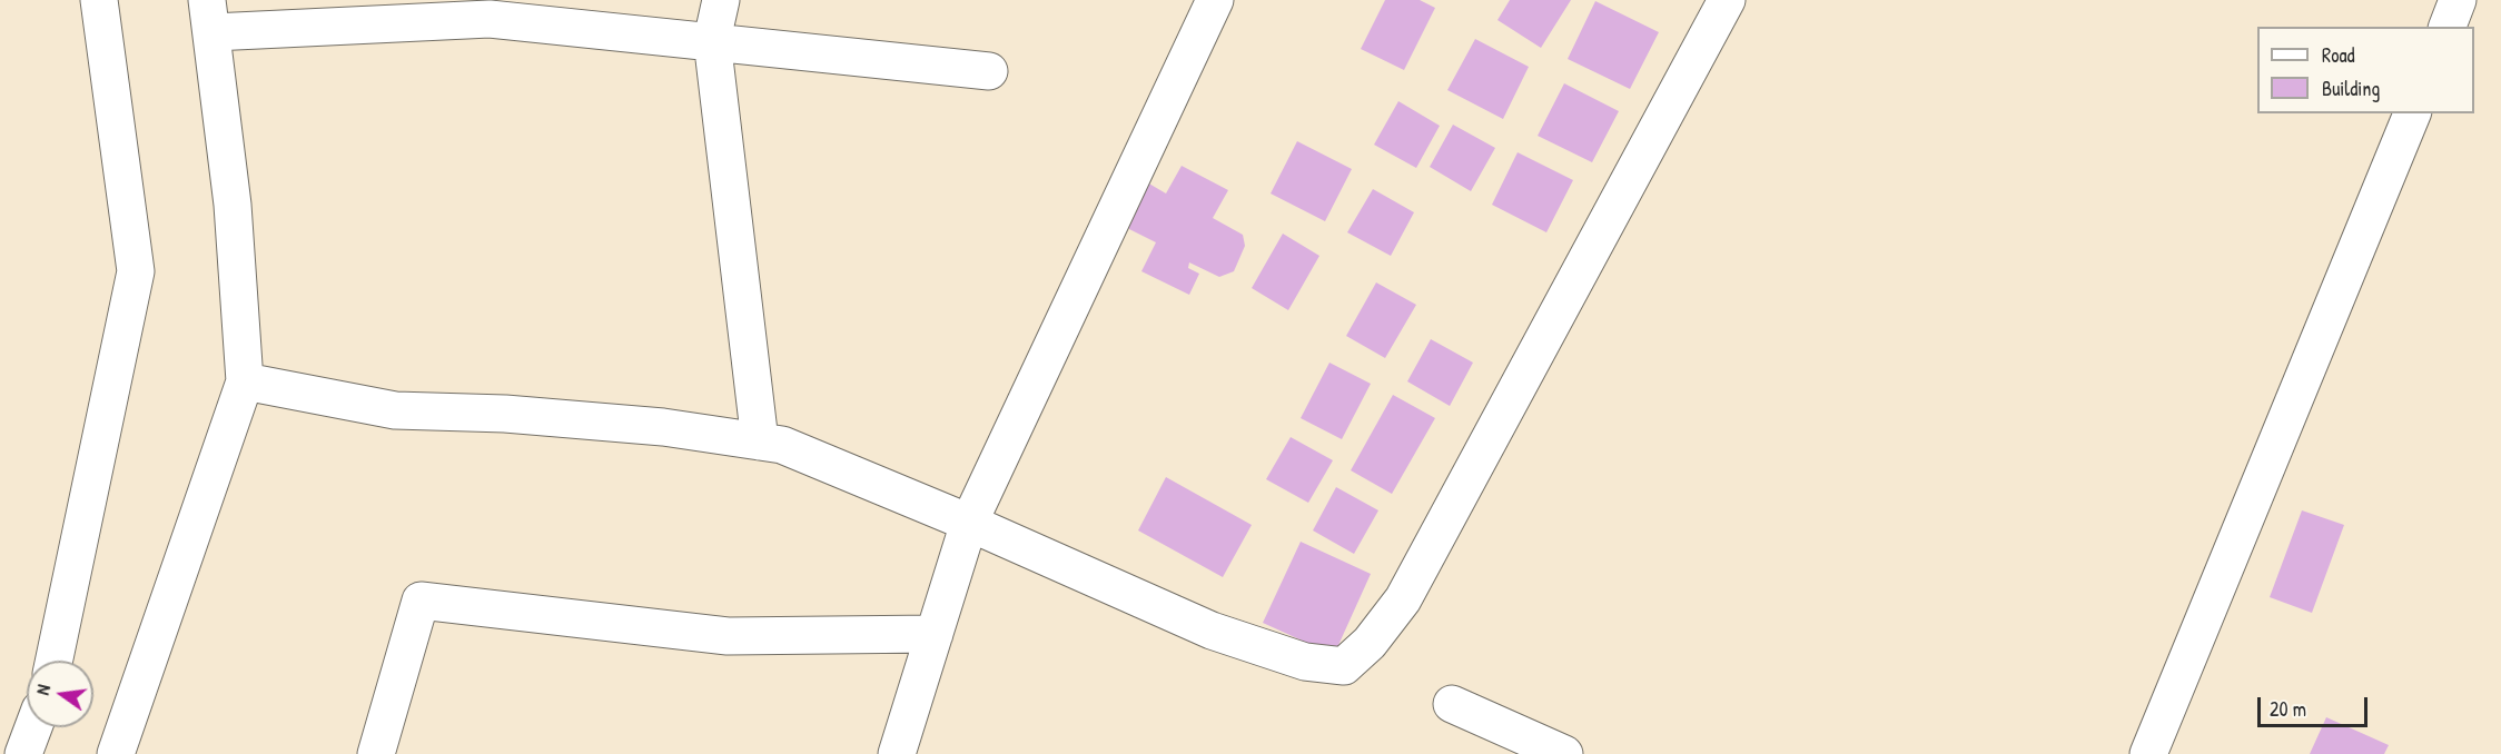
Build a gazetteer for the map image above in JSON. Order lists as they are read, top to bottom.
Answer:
{
  "legend": ["Road", "Building"],
  "scale_bar": "20 m",
  "north": "left"
}
